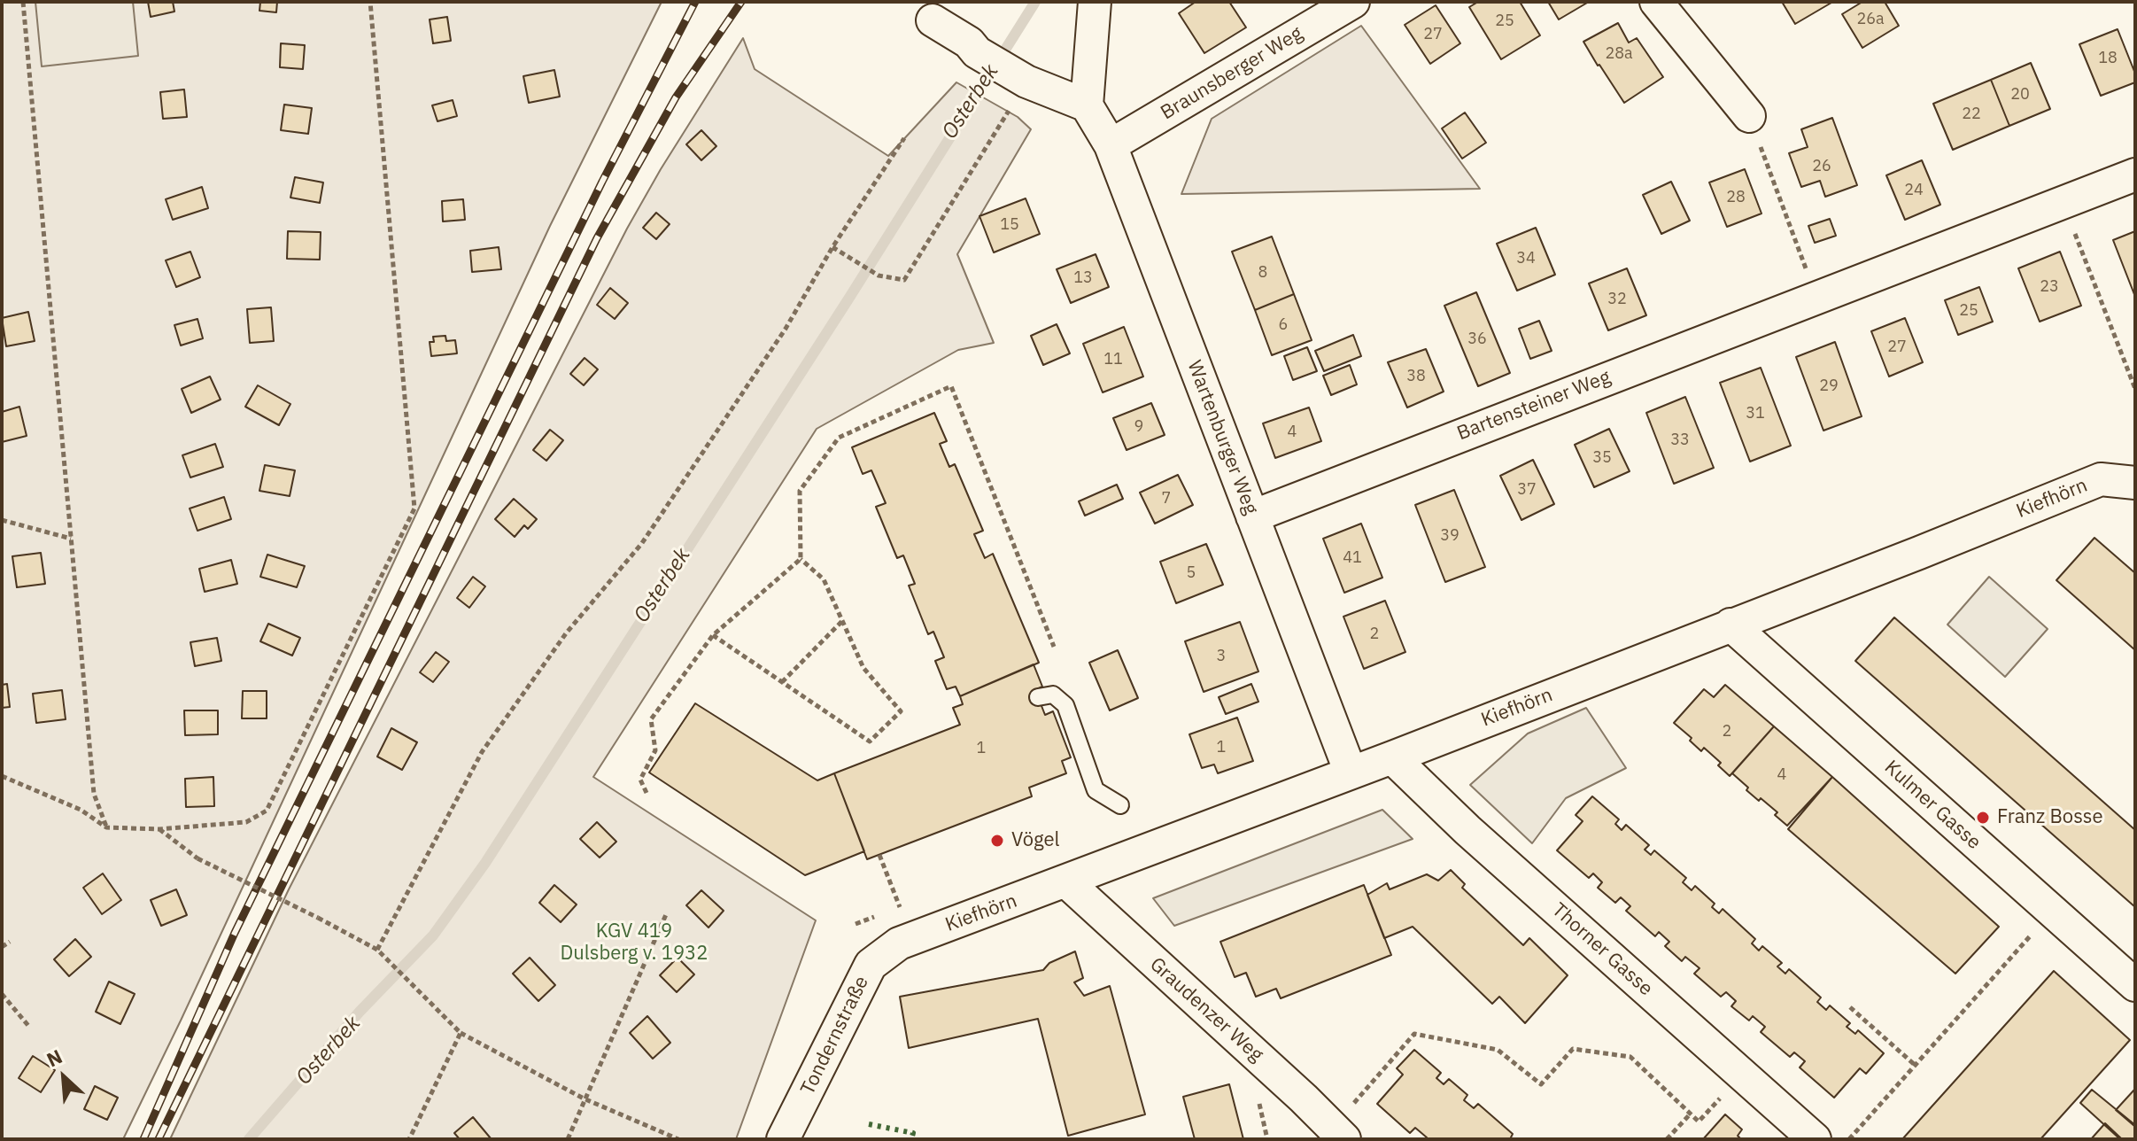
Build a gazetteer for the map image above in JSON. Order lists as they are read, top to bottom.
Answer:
{
  "streets": {
    "street": [
      "Braunsberger Weg",
      "Bartensteiner Weg",
      "Wartenburger Weg",
      "Kiefhörn",
      "Kulmer Gasse",
      "Thorner Gasse",
      "Graudenzer Weg",
      "Tondernstraße"
    ]
  },
  "crossings": [
    ["Braunsberger Weg", "Wartenburger Weg"],
    ["Bartensteiner Weg", "Wartenburger Weg"],
    ["Wartenburger Weg", "Kiefhörn"],
    ["Kiefhörn", "Kulmer Gasse"],
    ["Kiefhörn", "Thorner Gasse"],
    ["Kiefhörn", "Graudenzer Weg"],
    ["Kiefhörn", "Tondernstraße"]
  ],
  "water": ["Osterbek"],
  "parks": ["KGV 419 Dulsberg v. 1932"],
  "places": ["Franz Bosse", "Vögel"],
  "house_numbers": [
    "26a",
    "25",
    "27",
    "28a",
    "18",
    "20",
    "22",
    "26",
    "24",
    "28",
    "15",
    "34",
    "8",
    "13",
    "23",
    "32",
    "25",
    "6",
    "36",
    "27",
    "11",
    "38",
    "29",
    "31",
    "9",
    "4",
    "33",
    "35",
    "37",
    "7",
    "39",
    "41",
    "5",
    "2",
    "3",
    "2",
    "1",
    "1",
    "4"
  ],
  "north": "top left"
}
